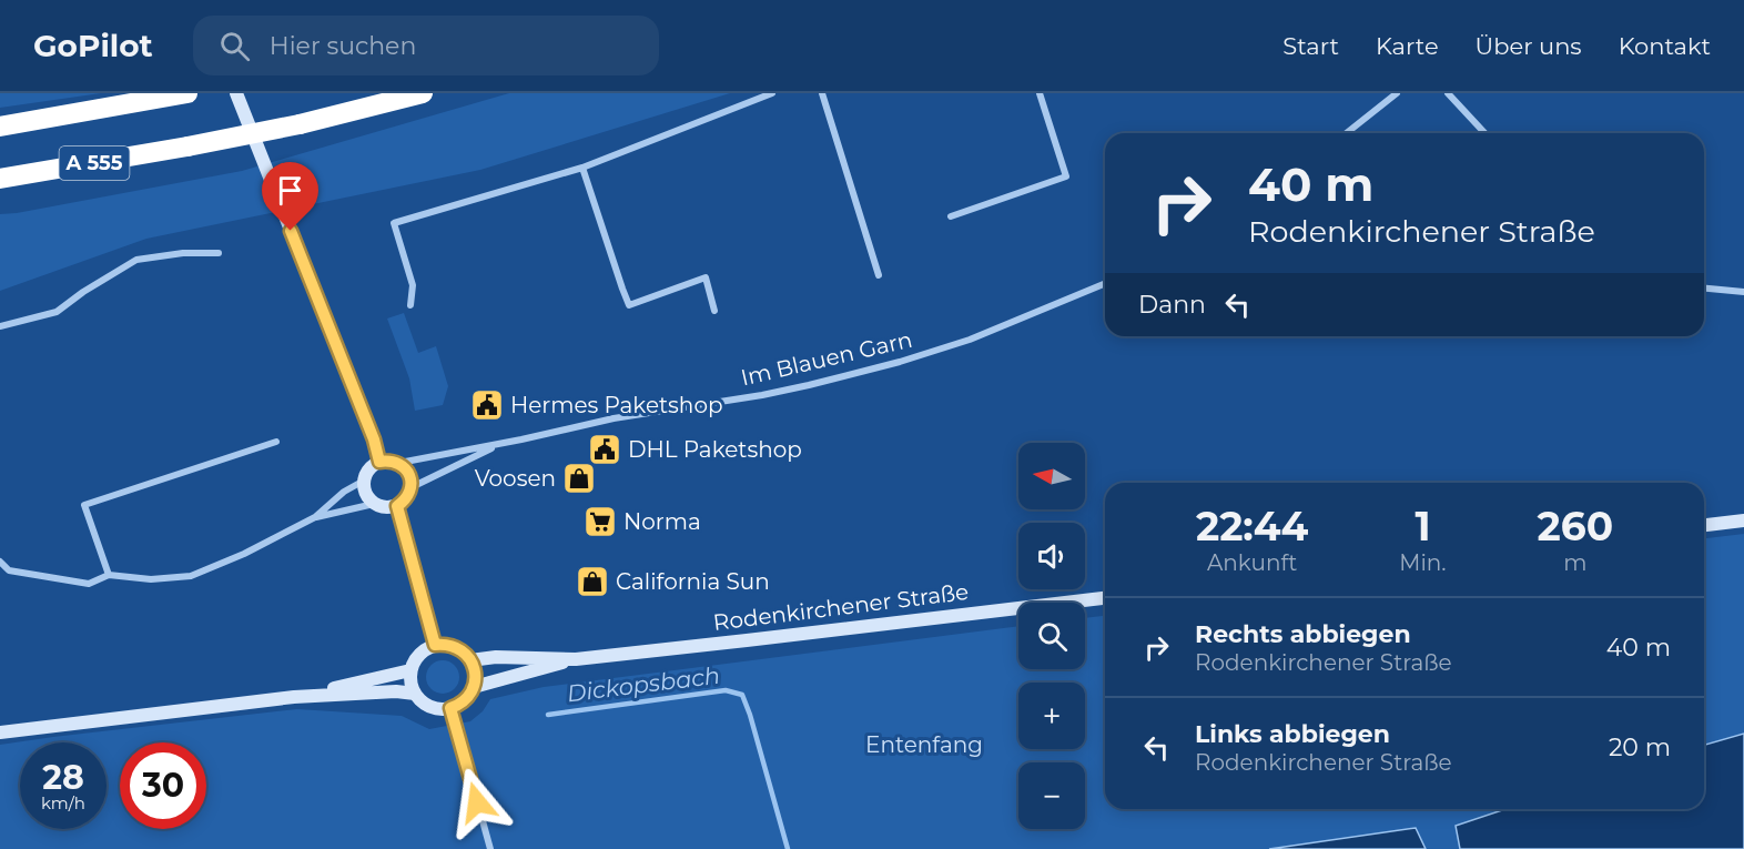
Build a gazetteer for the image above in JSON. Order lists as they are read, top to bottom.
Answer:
{
  "streets": {
    "highway": ["A 555"],
    "main road": ["Rodenkirchener Straße"],
    "street": ["Im Blauen Garn"]
  },
  "water": ["Dickopsbach"],
  "parks": ["Entenfang"],
  "places": {
    "public building": ["Hermes Paketshop", "DHL Paketshop"],
    "shop": ["Voosen", "California Sun"],
    "supermarket": ["Norma"]
  },
  "north": "left",
  "page": {
    "header": "GoPilot",
    "search": "Hier suchen",
    "nav": [
      "Start",
      "Karte",
      "Über uns",
      "Kontakt"
    ],
    "turn": ["40 m", "Rodenkirchener Straße"],
    "then": "Dann",
    "map_buttons": ["+", "−"],
    "eta": [
      "22:44",
      "Ankunft",
      "1",
      "Min.",
      "260",
      "m"
    ],
    "list": [
      {
        "name": "Rechts abbiegen",
        "note": "Rodenkirchener Straße",
        "value": "40 m"
      },
      {
        "name": "Links abbiegen",
        "note": "Rodenkirchener Straße",
        "value": "20 m"
      }
    ],
    "speed": "28 km/h",
    "limit": "30"
  }
}
